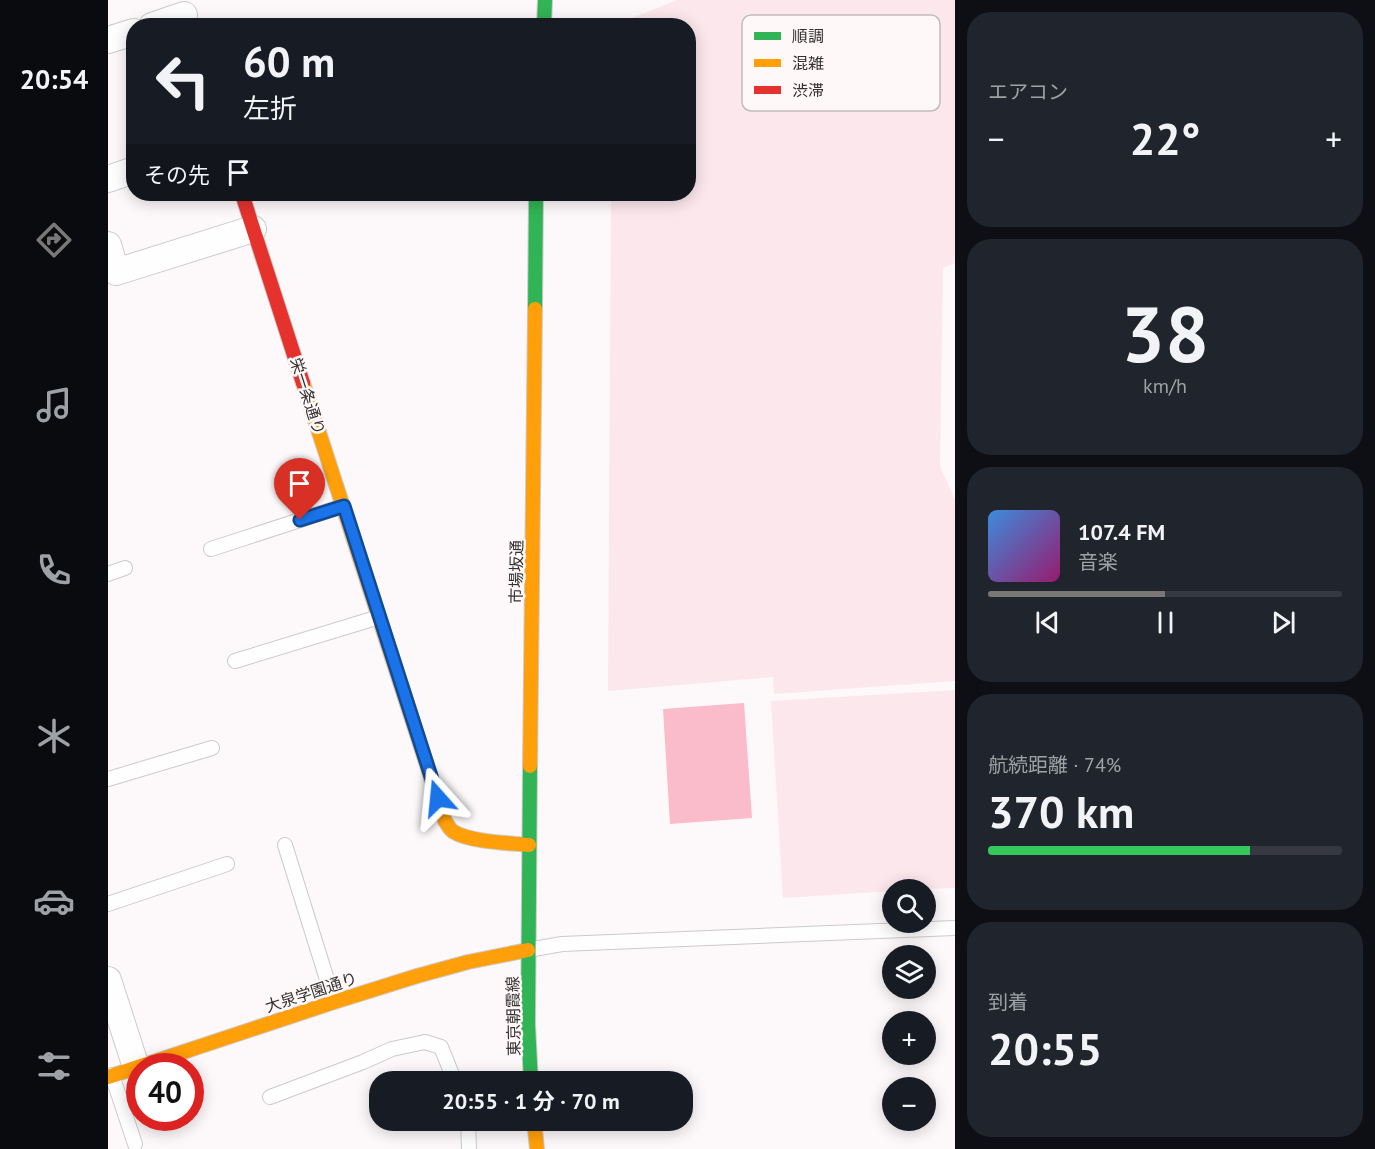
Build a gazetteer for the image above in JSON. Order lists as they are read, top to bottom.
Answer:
{
  "streets": {
    "street": [
      "栄一条通り",
      "市場坂通",
      "大泉学園通り",
      "東京朝霞線"
    ]
  },
  "crossings": [
    ["栄一条通り", "市場坂通"],
    ["市場坂通", "大泉学園通り"],
    ["市場坂通", "東京朝霞線"],
    ["大泉学園通り", "東京朝霞線"]
  ],
  "legend": ["順調", "混雑", "渋滞"],
  "page": {
    "tabs": "20:54",
    "tile": [
      "エアコン",
      ["38", "km/h"],
      ["航続距離 · 74%", "370 km"],
      ["到着", "20:55"]
    ],
    "turn": ["60 m", "左折"],
    "heat": ["−", "22°", "+"],
    "then": "その先",
    "song": ["107.4 FM", "音楽"],
    "map_buttons": ["+", "−"],
    "limit": "40",
    "trip": "20:55 · 1 分 · 70 m"
  }
}
